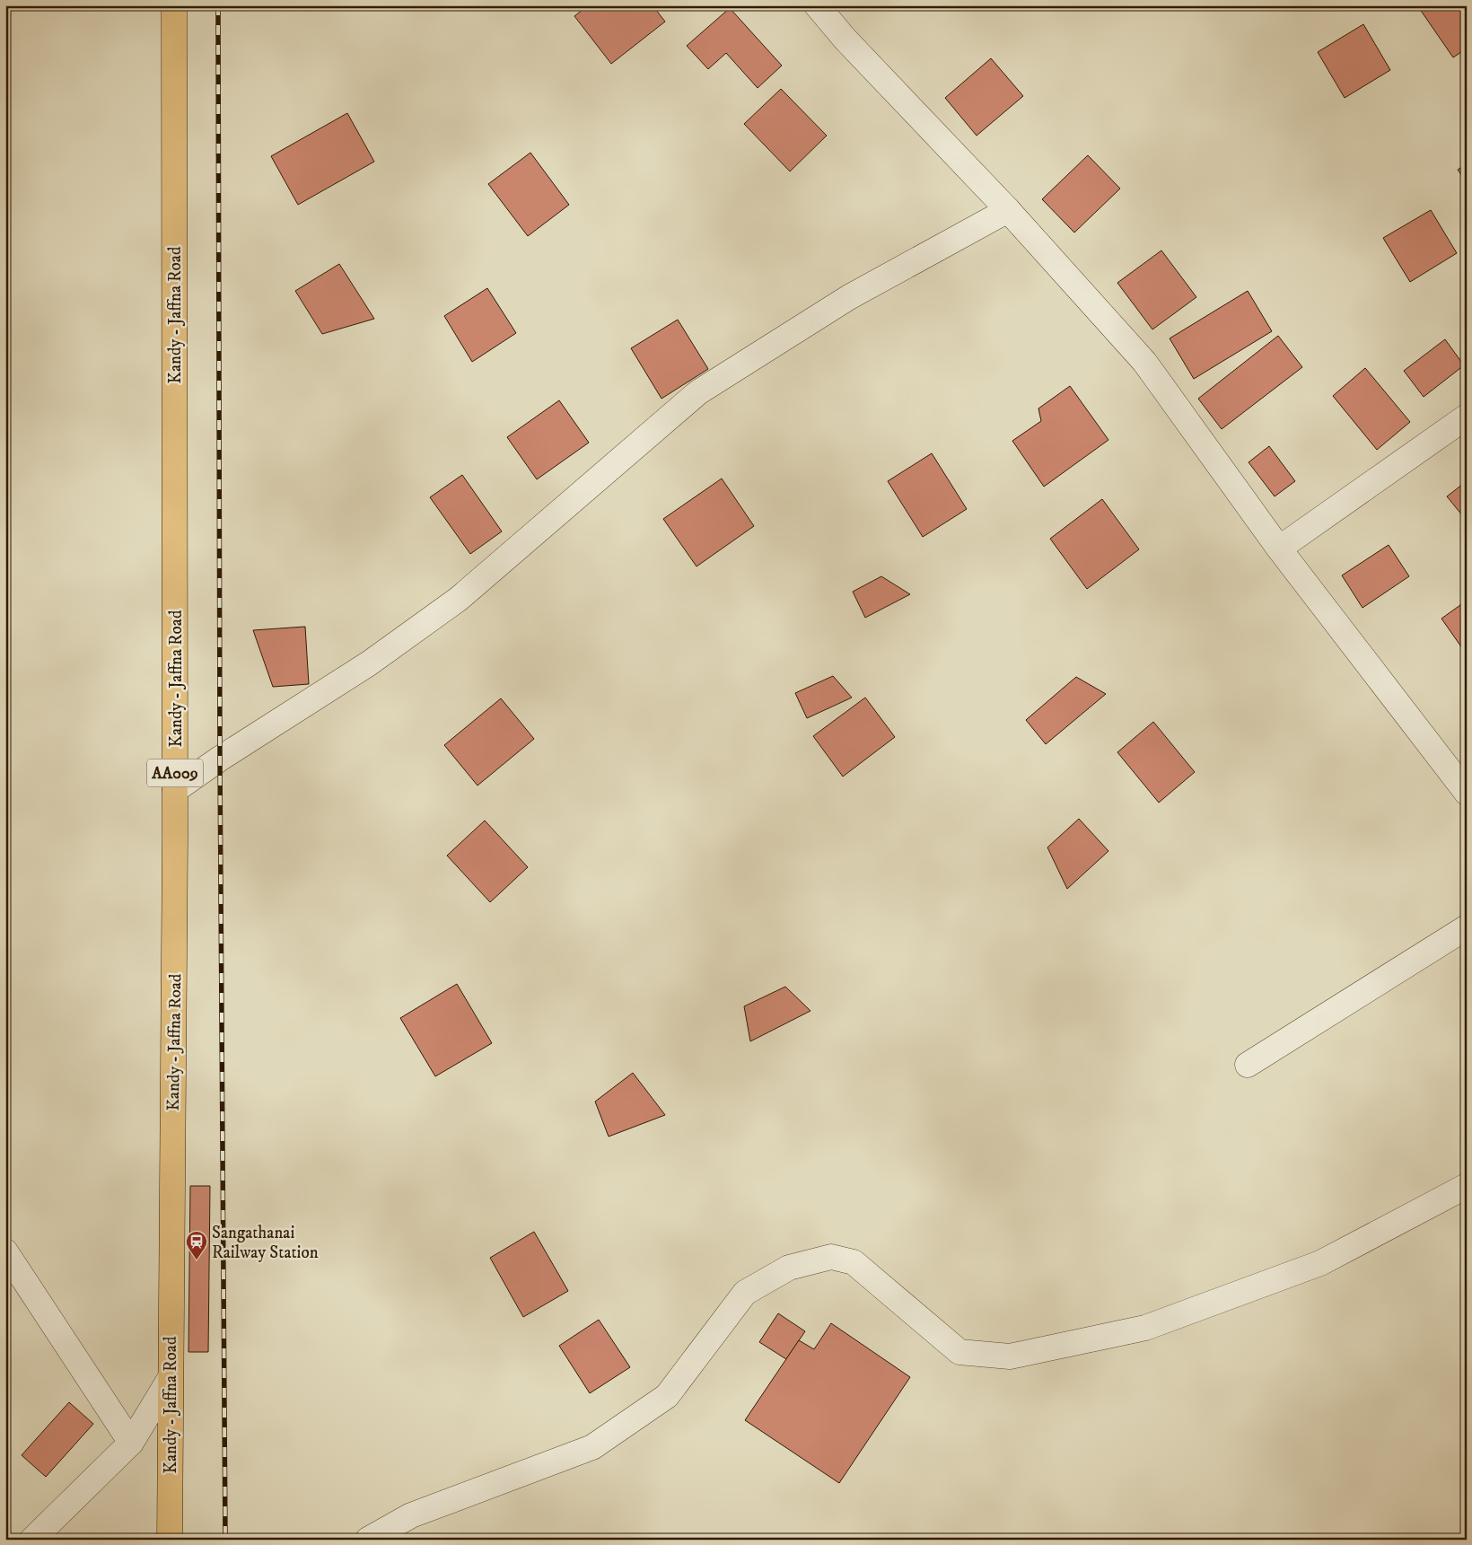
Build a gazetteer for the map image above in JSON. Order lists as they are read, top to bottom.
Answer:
{
  "streets": {
    "highway": ["Kandy - Jaffna Road", "AA009"]
  },
  "places": {
    "station": ["Sangathanai Railway Station"]
  }
}
